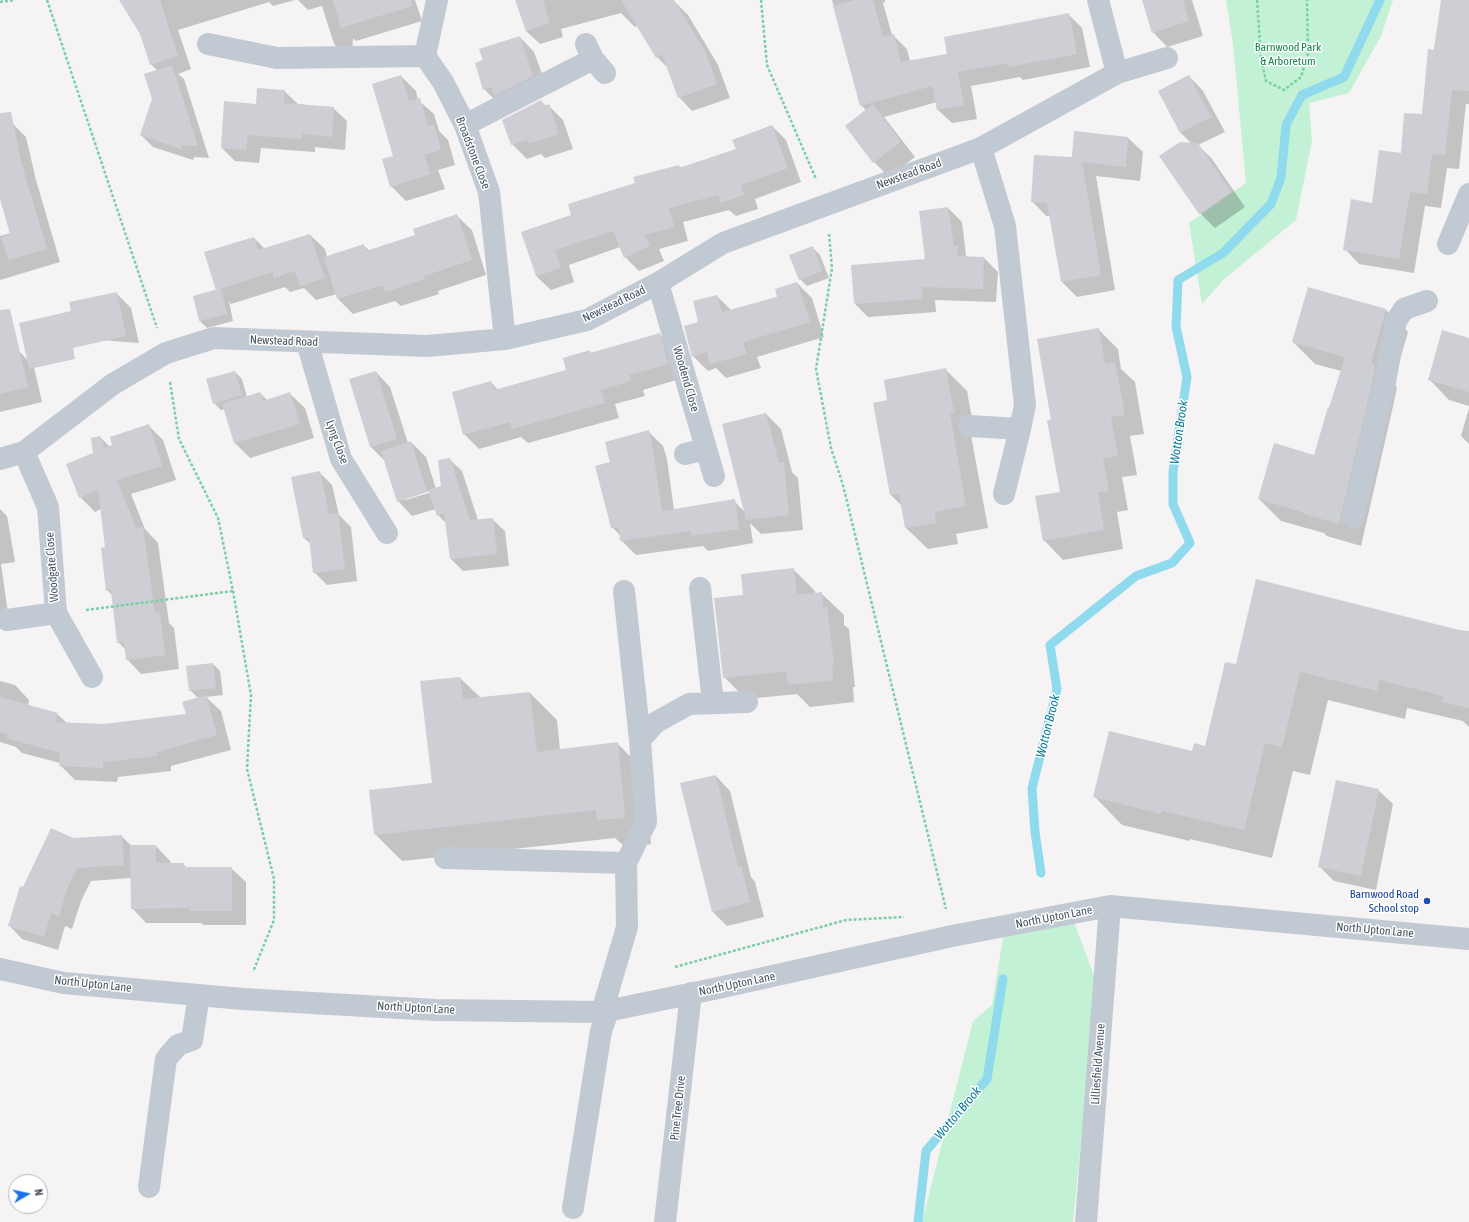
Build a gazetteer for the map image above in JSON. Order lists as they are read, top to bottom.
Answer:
{
  "streets": {
    "street": [
      "Broadstone Close",
      "Newstead Road",
      "Woodend Close",
      "Lyng Close",
      "Woodgate Close",
      "North Upton Lane",
      "Lilliesfield Avenue",
      "Pine Tree Drive"
    ]
  },
  "crossings": [
    ["Broadstone Close", "Newstead Road"],
    ["Newstead Road", "Woodend Close"],
    ["Newstead Road", "Lyng Close"],
    ["Newstead Road", "Woodgate Close"],
    ["North Upton Lane", "Lilliesfield Avenue"],
    ["North Upton Lane", "Pine Tree Drive"]
  ],
  "water": ["Wotton Brook"],
  "parks": ["Barnwood Park & Arboretum"],
  "places": ["Barnwood Road School stop"],
  "north": "right"
}
